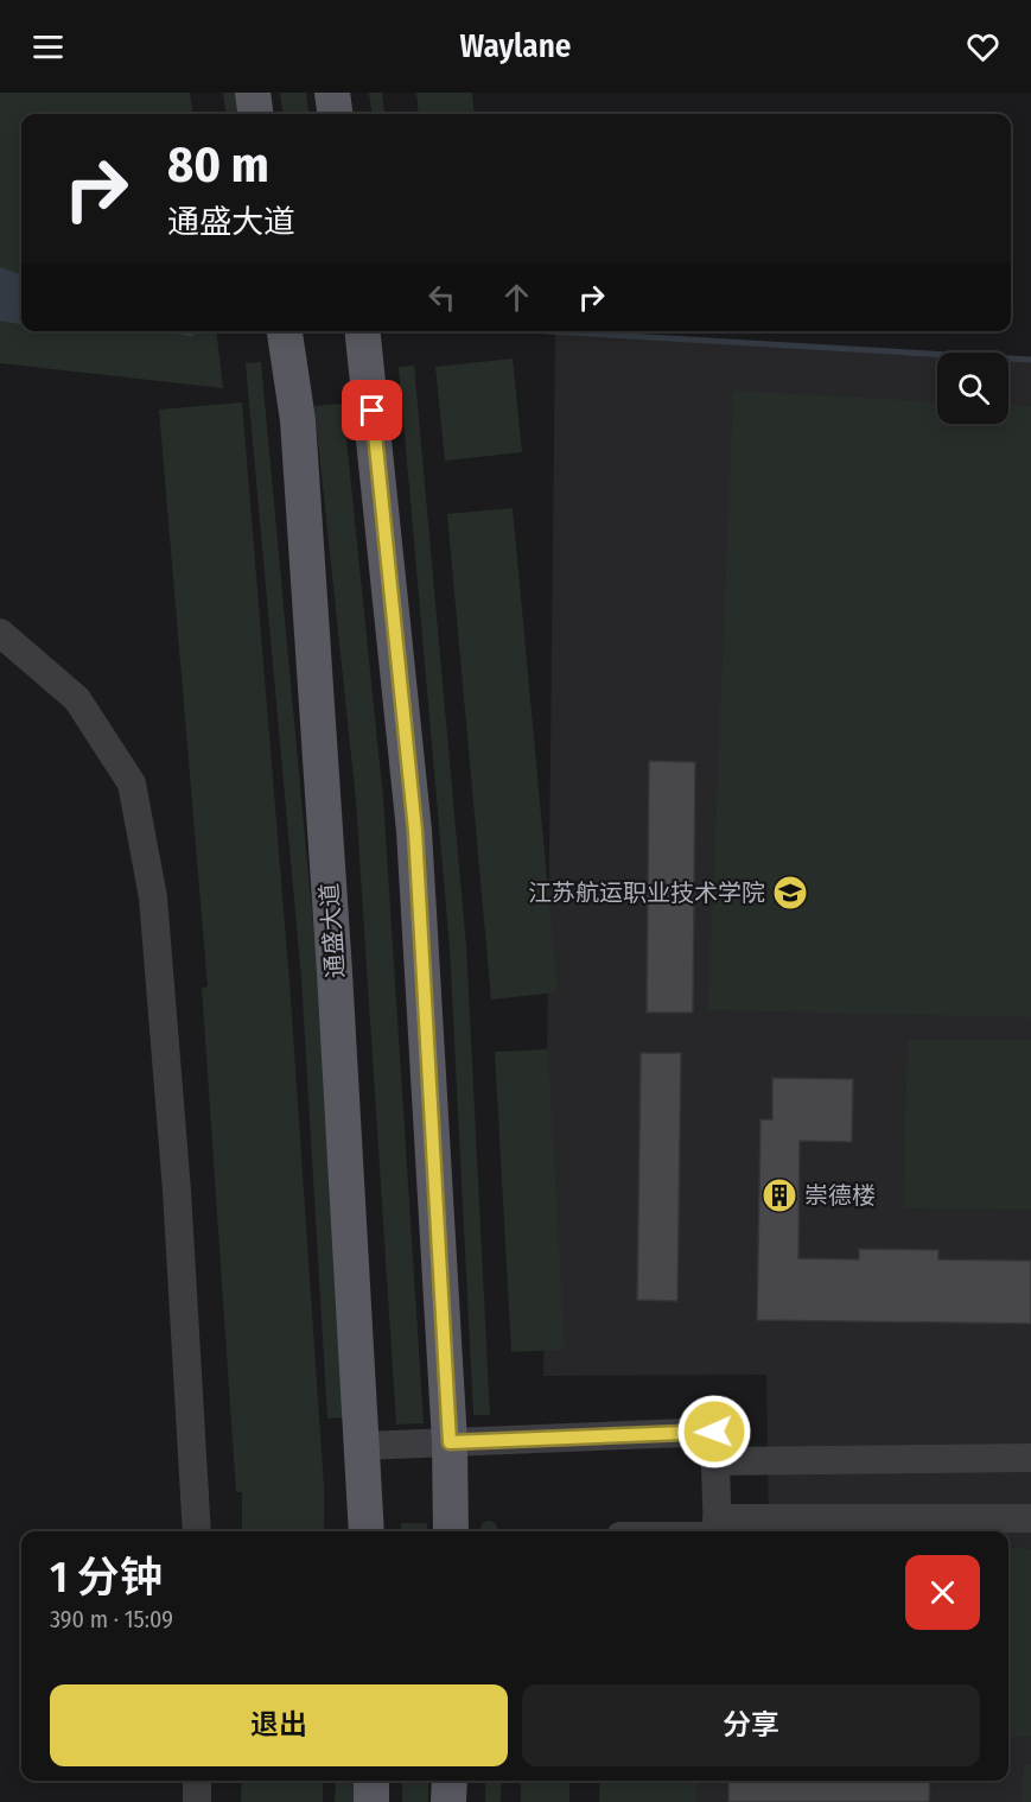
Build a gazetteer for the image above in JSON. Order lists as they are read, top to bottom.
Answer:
{
  "streets": {
    "main road": ["通盛大道"]
  },
  "places": {
    "school or university": ["江苏航运职业技术学院"],
    "building": ["崇德楼"]
  },
  "page": {
    "header": "Waylane",
    "turn": ["80 m", "通盛大道"],
    "heading": ["1 分钟", "390 m · 15:09"],
    "buttons": ["退出", "分享"]
  }
}
